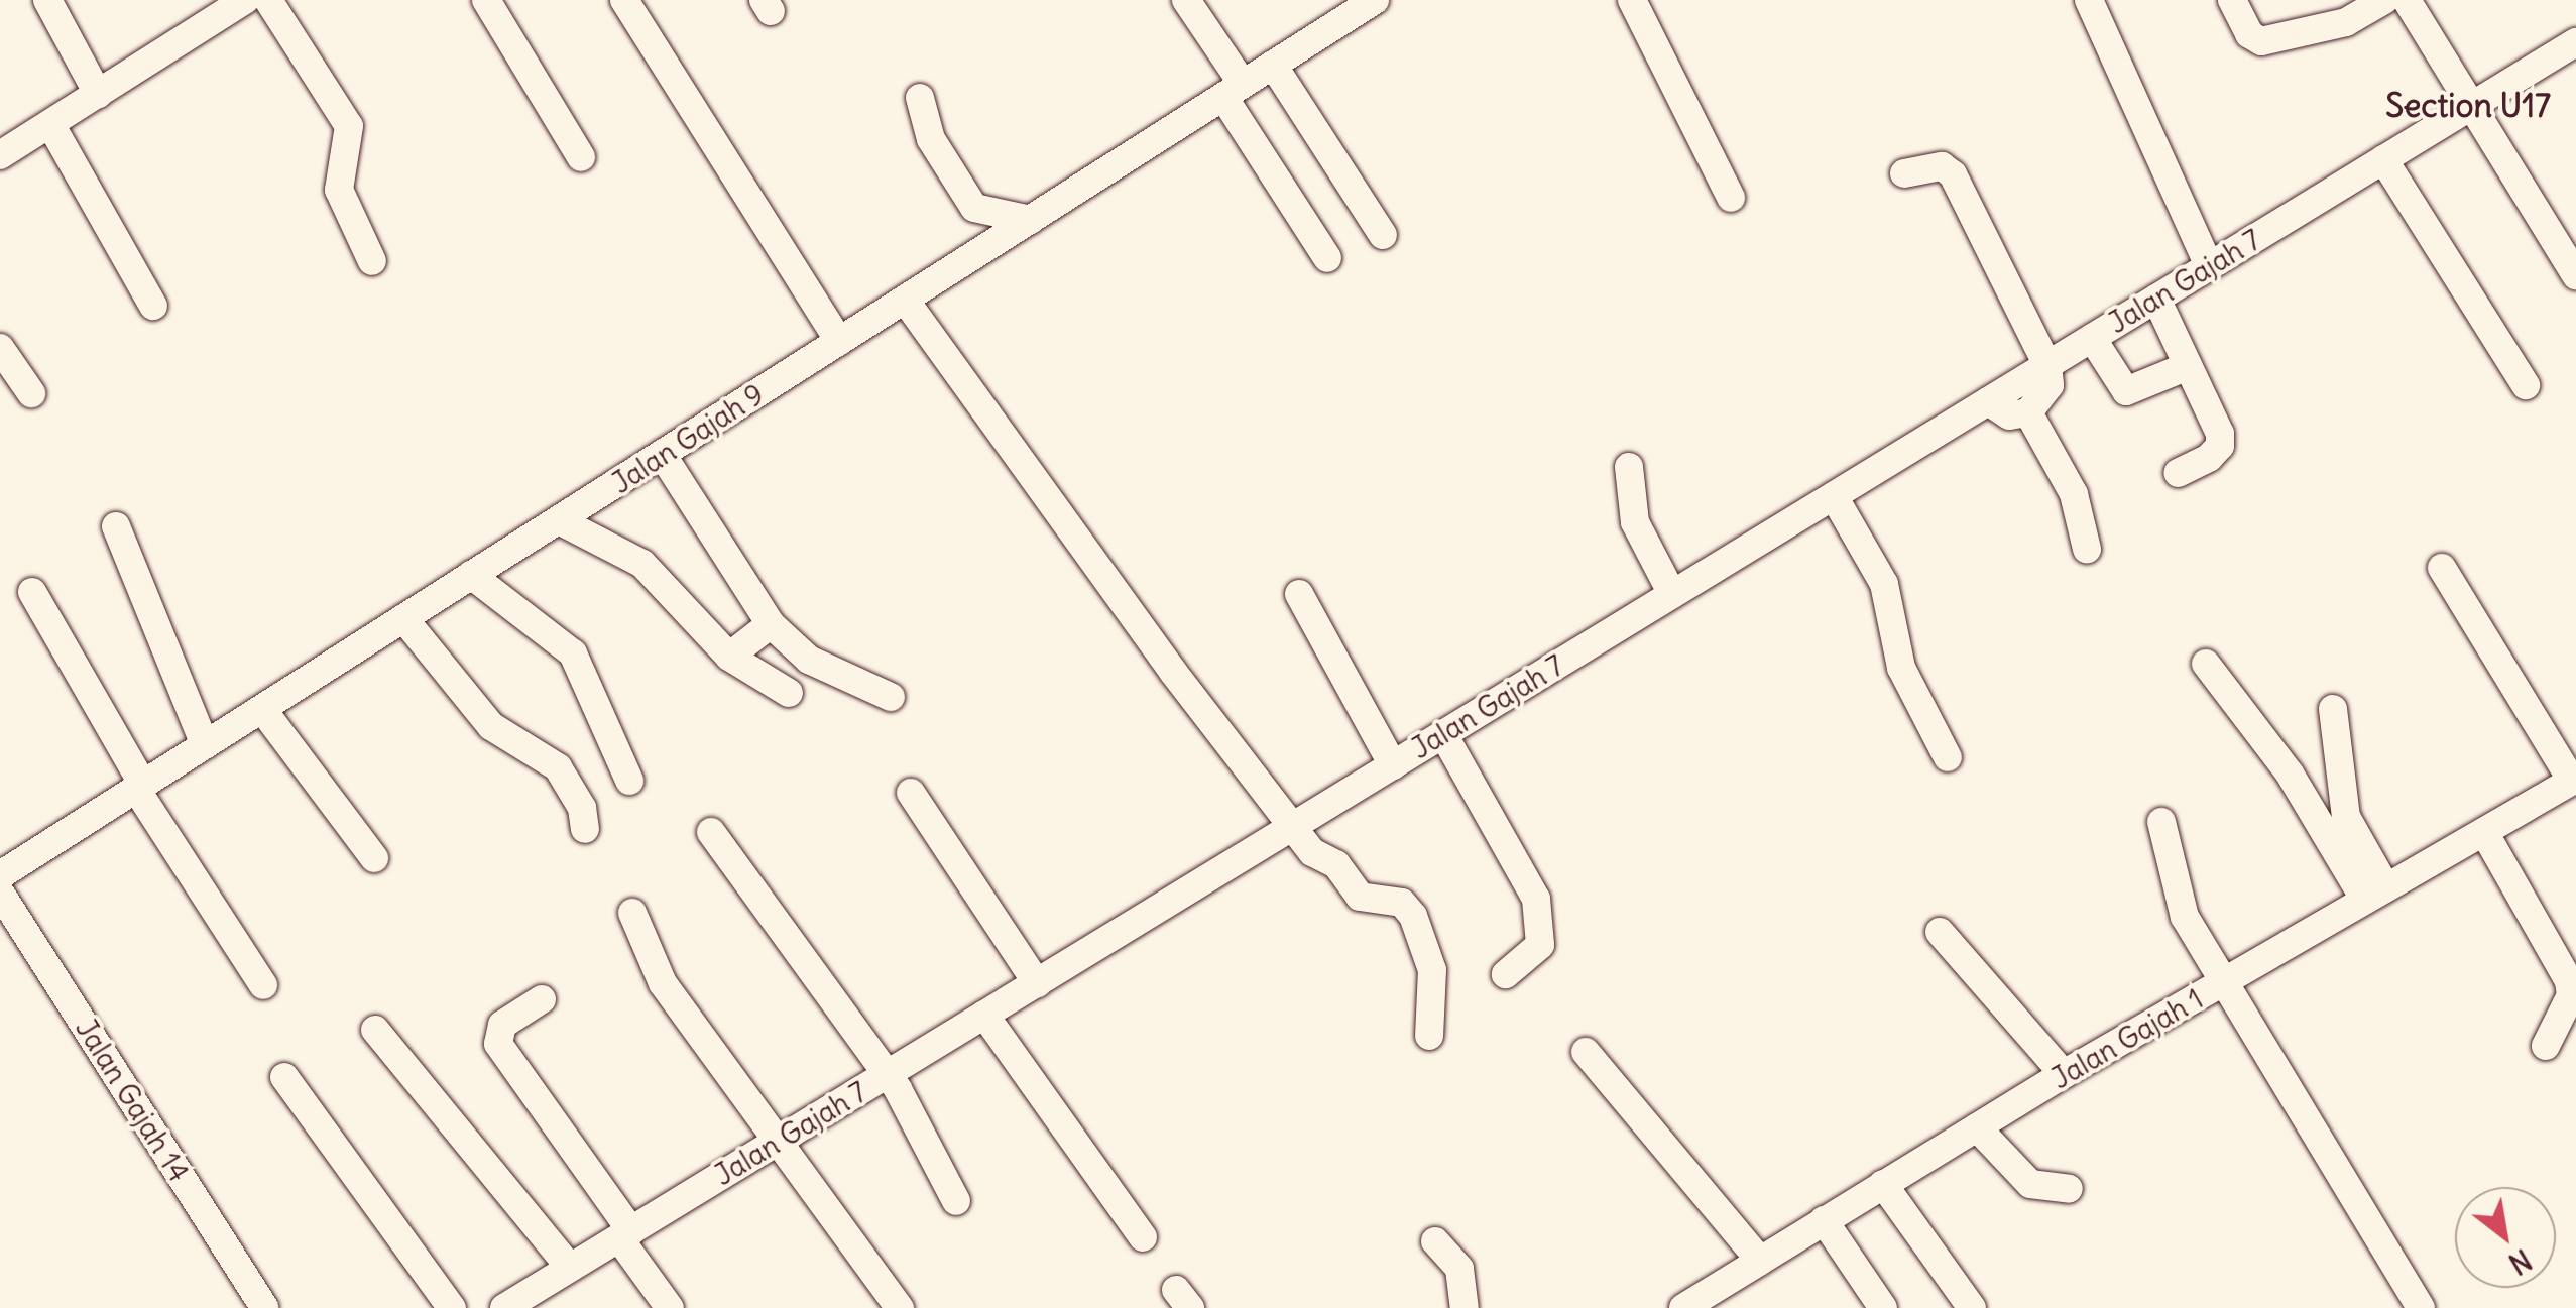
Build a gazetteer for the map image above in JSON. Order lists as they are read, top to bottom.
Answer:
{
  "streets": {
    "street": [
      "Jalan Gajah 7",
      "Jalan Gajah 9",
      "Jalan Gajah 1",
      "Jalan Gajah 14"
    ]
  },
  "districts": ["Section U17"],
  "north": "bottom right"
}
